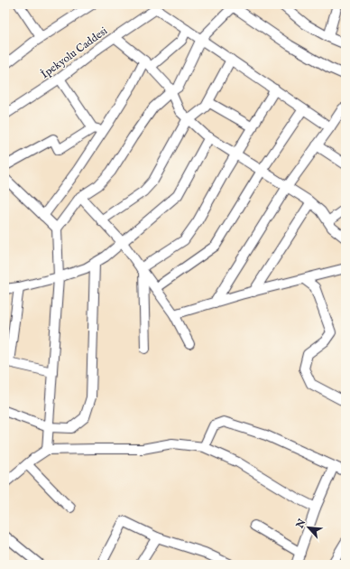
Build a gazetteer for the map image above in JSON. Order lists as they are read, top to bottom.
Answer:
{
  "streets": {
    "street": ["İpekyolu Caddesi"]
  },
  "north": "top left"
}
